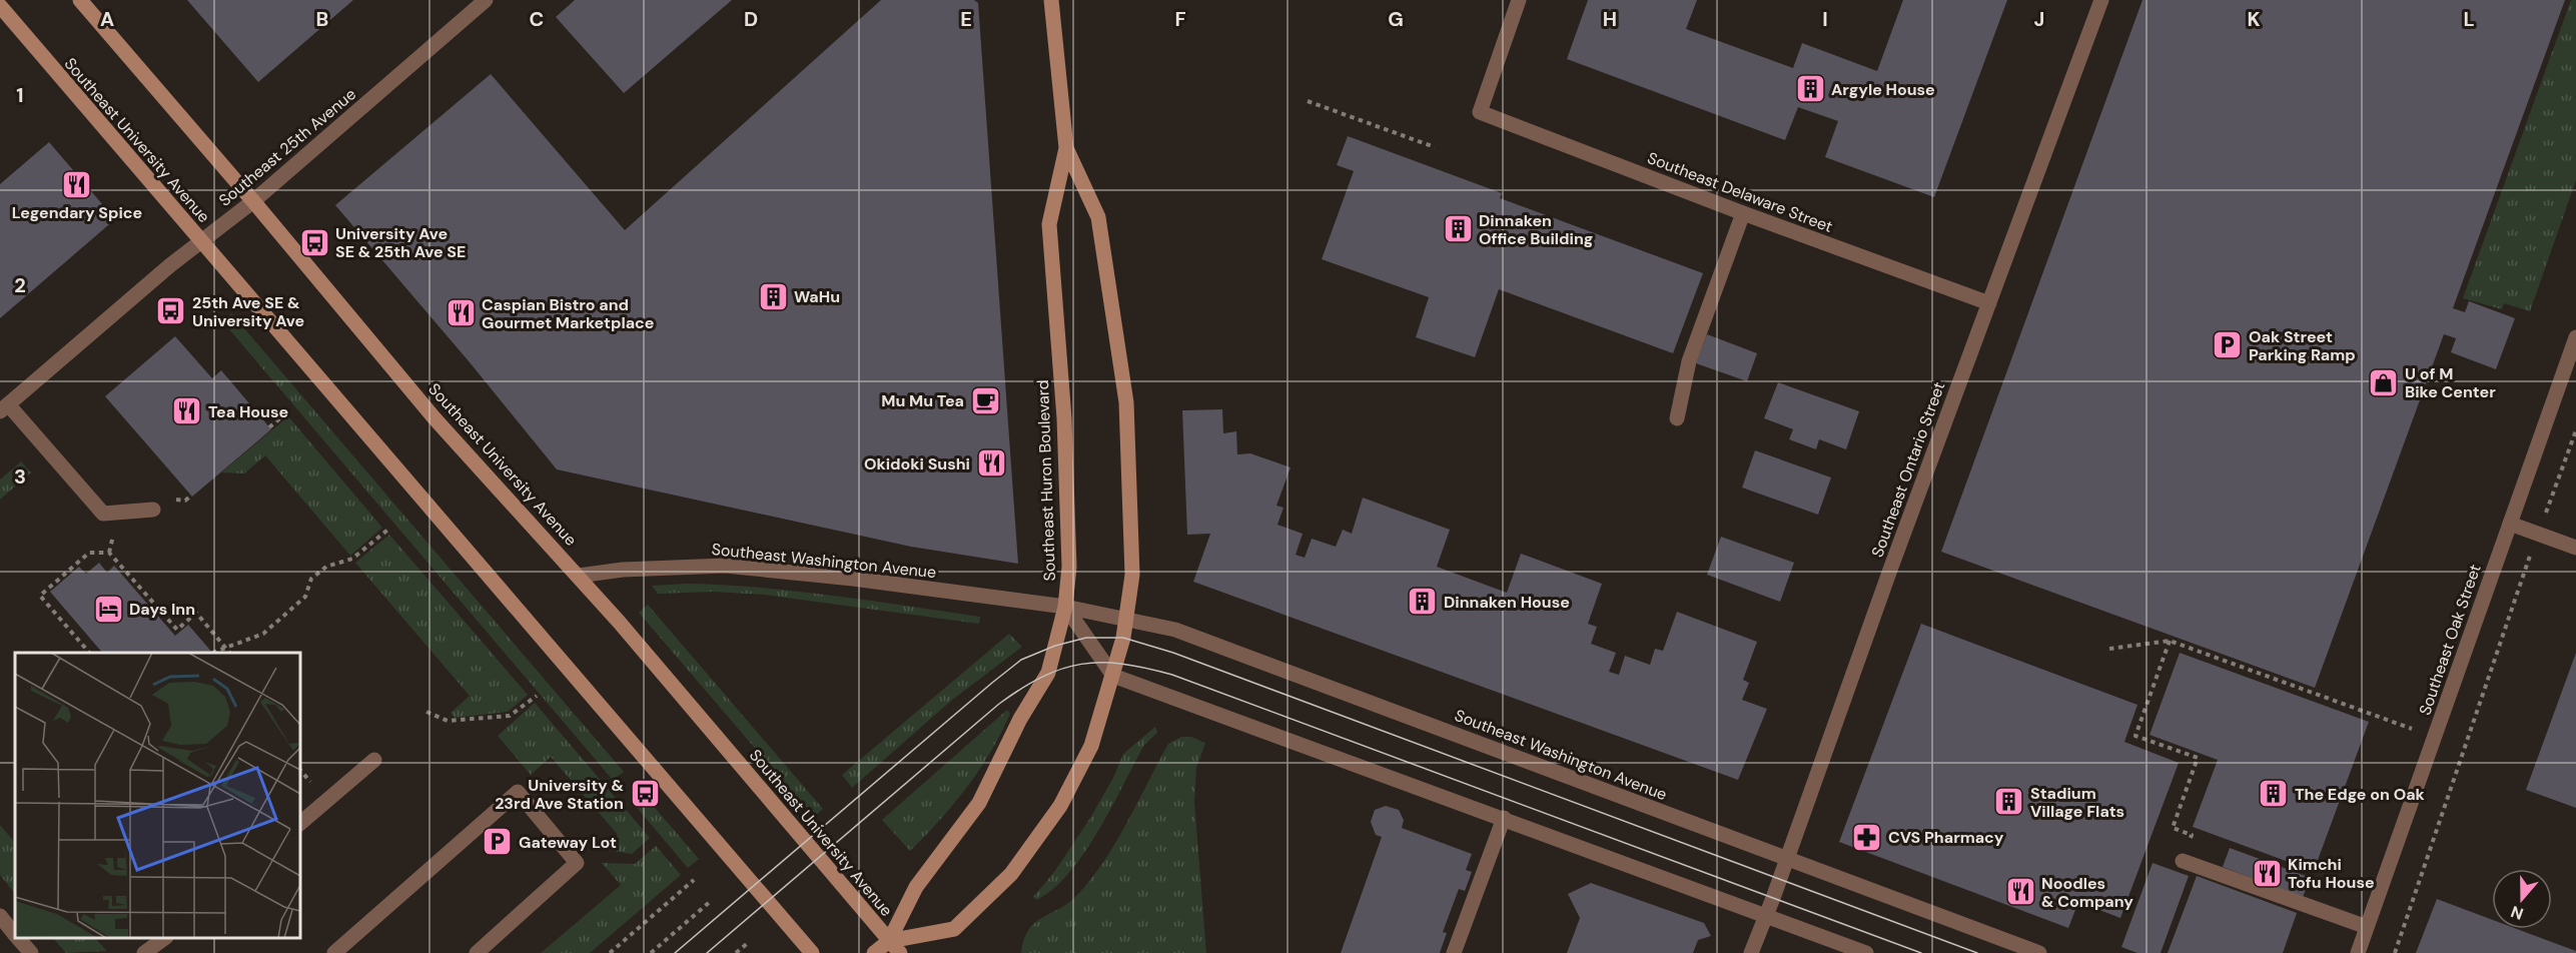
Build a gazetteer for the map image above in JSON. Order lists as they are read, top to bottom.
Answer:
{
  "streets": {
    "main road": ["Southeast University Avenue", "Southeast Huron Boulevard"],
    "street": [
      "Southeast 25th Avenue",
      "Southeast Delaware Street",
      "Southeast Ontario Street",
      "Southeast Washington Avenue",
      "Southeast Oak Street"
    ]
  },
  "crossings": [
    ["Southeast University Avenue", "Southeast 25th Avenue"],
    ["Southeast University Avenue", "Southeast Huron Boulevard"],
    ["Southeast University Avenue", "Southeast Washington Avenue"],
    ["Southeast Delaware Street", "Southeast Ontario Street"],
    ["Southeast Ontario Street", "Southeast Washington Avenue"],
    ["Southeast Huron Boulevard", "Southeast Washington Avenue"]
  ],
  "places": {
    "building": [
      "Argyle House",
      "Dinnaken Office Building",
      "WaHu",
      "Dinnaken House",
      "The Edge on Oak",
      "Stadium Village Flats"
    ],
    "restaurant": [
      "Legendary Spice",
      "Caspian Bistro and Gourmet Marketplace",
      "Tea House",
      "Okidoki Sushi",
      "Kimchi Tofu House",
      "Noodles & Company"
    ],
    "bus stop": ["University Ave SE & 25th Ave SE", "25th Ave SE & University Ave", "University & 23rd Ave Station"],
    "parking": ["Oak Street Parking Ramp", "Gateway Lot"],
    "shop": ["U of M Bike Center"],
    "cafe": ["Mu Mu Tea"],
    "hotel": ["Days Inn"],
    "pharmacy": ["CVS Pharmacy"]
  },
  "north": "bottom",
  "grid": {
    "columns": [
      "A",
      "B",
      "C",
      "D",
      "E",
      "F",
      "G",
      "H",
      "I",
      "J",
      "K",
      "L"
    ],
    "rows": ["1", "2", "3"]
  }
}
